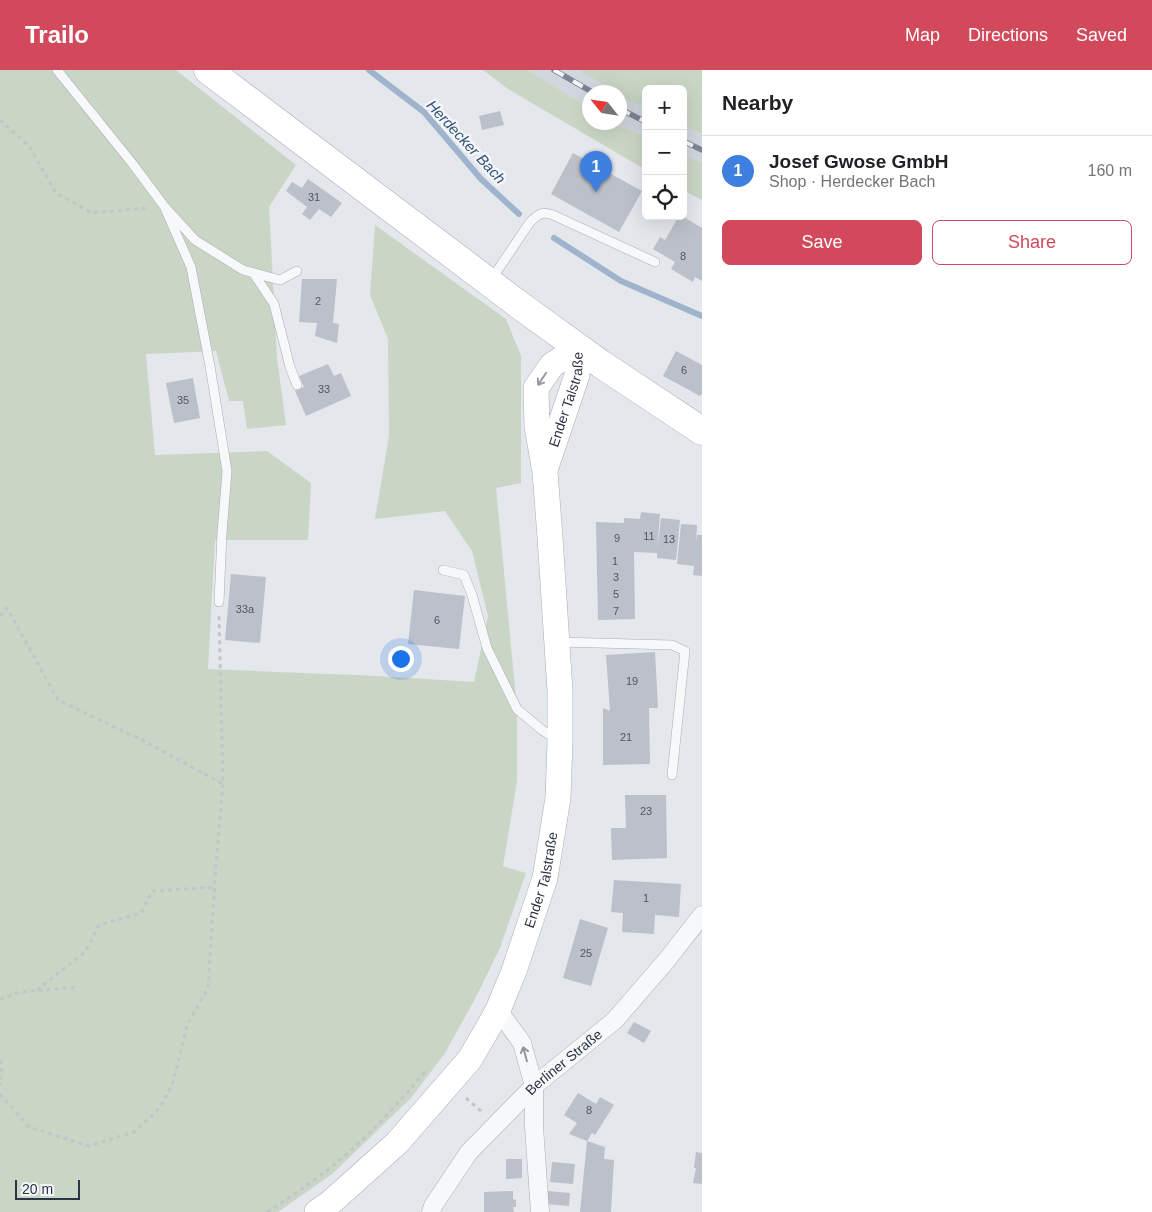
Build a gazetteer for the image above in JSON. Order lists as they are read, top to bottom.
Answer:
{
  "streets": {
    "main road": ["Ender Talstraße"],
    "street": ["Berliner Straße"]
  },
  "water": ["Herdecker Bach"],
  "house_numbers": [
    "31",
    "8",
    "2",
    "6",
    "33",
    "35",
    "11",
    "9",
    "13",
    "1",
    "3",
    "5",
    "33a",
    "7",
    "6",
    "19",
    "21",
    "23",
    "1",
    "25",
    "8"
  ],
  "scale_bar": "20 m",
  "north": "top left",
  "page": {
    "header": "Trailo",
    "nav": ["Map", "Directions", "Saved"],
    "heading": "Nearby",
    "map_buttons": ["+", "−"],
    "list": [
      {
        "mark": "1",
        "name": "Josef Gwose GmbH",
        "note": "Shop · Herdecker Bach",
        "value": "160 m"
      }
    ],
    "pins": "1",
    "buttons": ["Save", "Share"],
    "scale": "20 m"
  }
}
